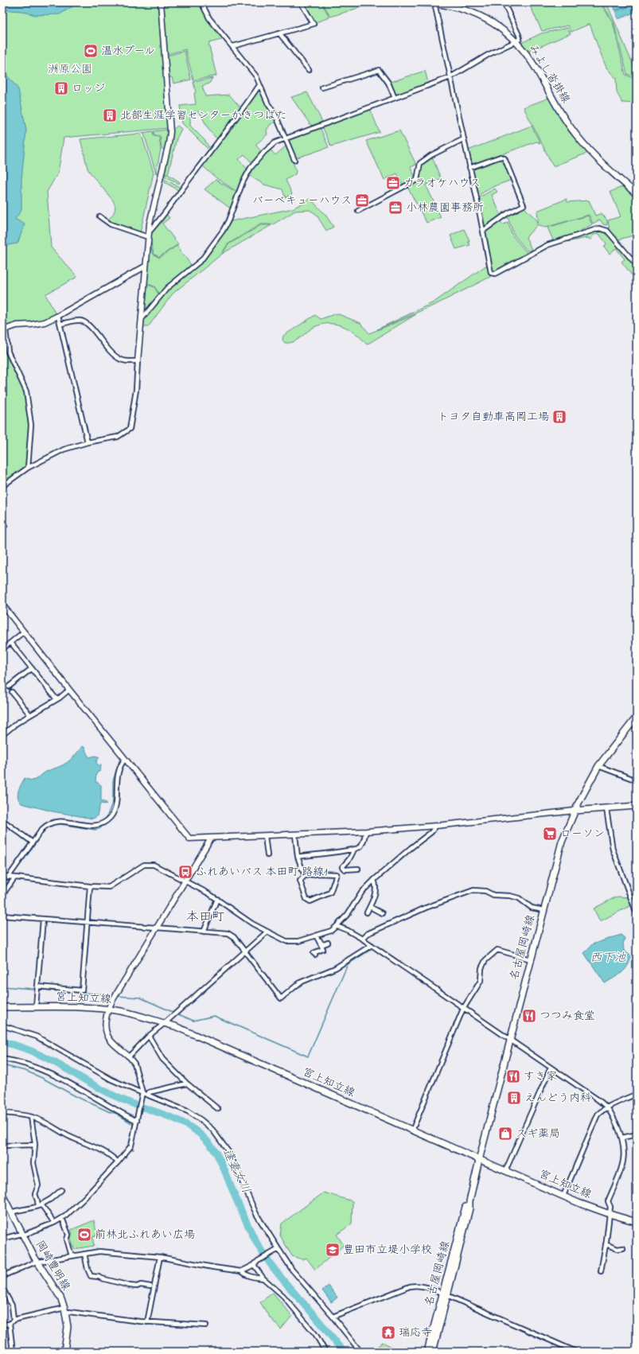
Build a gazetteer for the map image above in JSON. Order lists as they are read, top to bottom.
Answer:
{
  "streets": {
    "main road": [
      "みよし沓掛線",
      "名古屋岡崎線",
      "宮上知立線",
      "岡崎豊明線"
    ]
  },
  "crossings": [
    ["名古屋岡崎線", "宮上知立線"]
  ],
  "districts": ["本田町"],
  "water": ["西下池", "逢妻女川"],
  "parks": ["洲原公園"],
  "places": {
    "sports": ["温水プール", "前林北ふれあい広場"],
    "building": [
      "ロッジ",
      "北部生涯学習センターかきつばた",
      "トヨタ自動車高岡工場",
      "えんどう内科"
    ],
    "office": ["カラオケハウス", "バーベキューハウス", "小林農園事務所"],
    "supermarket": ["ローソン"],
    "bus stop": ["ふれあいバス 本田町 路線1"],
    "restaurant": ["つつみ食堂", "すき家"],
    "shop": ["スギ薬局"],
    "school or university": ["豊田市立堤小学校"],
    "temple": ["瑞応寺"]
  }
}
